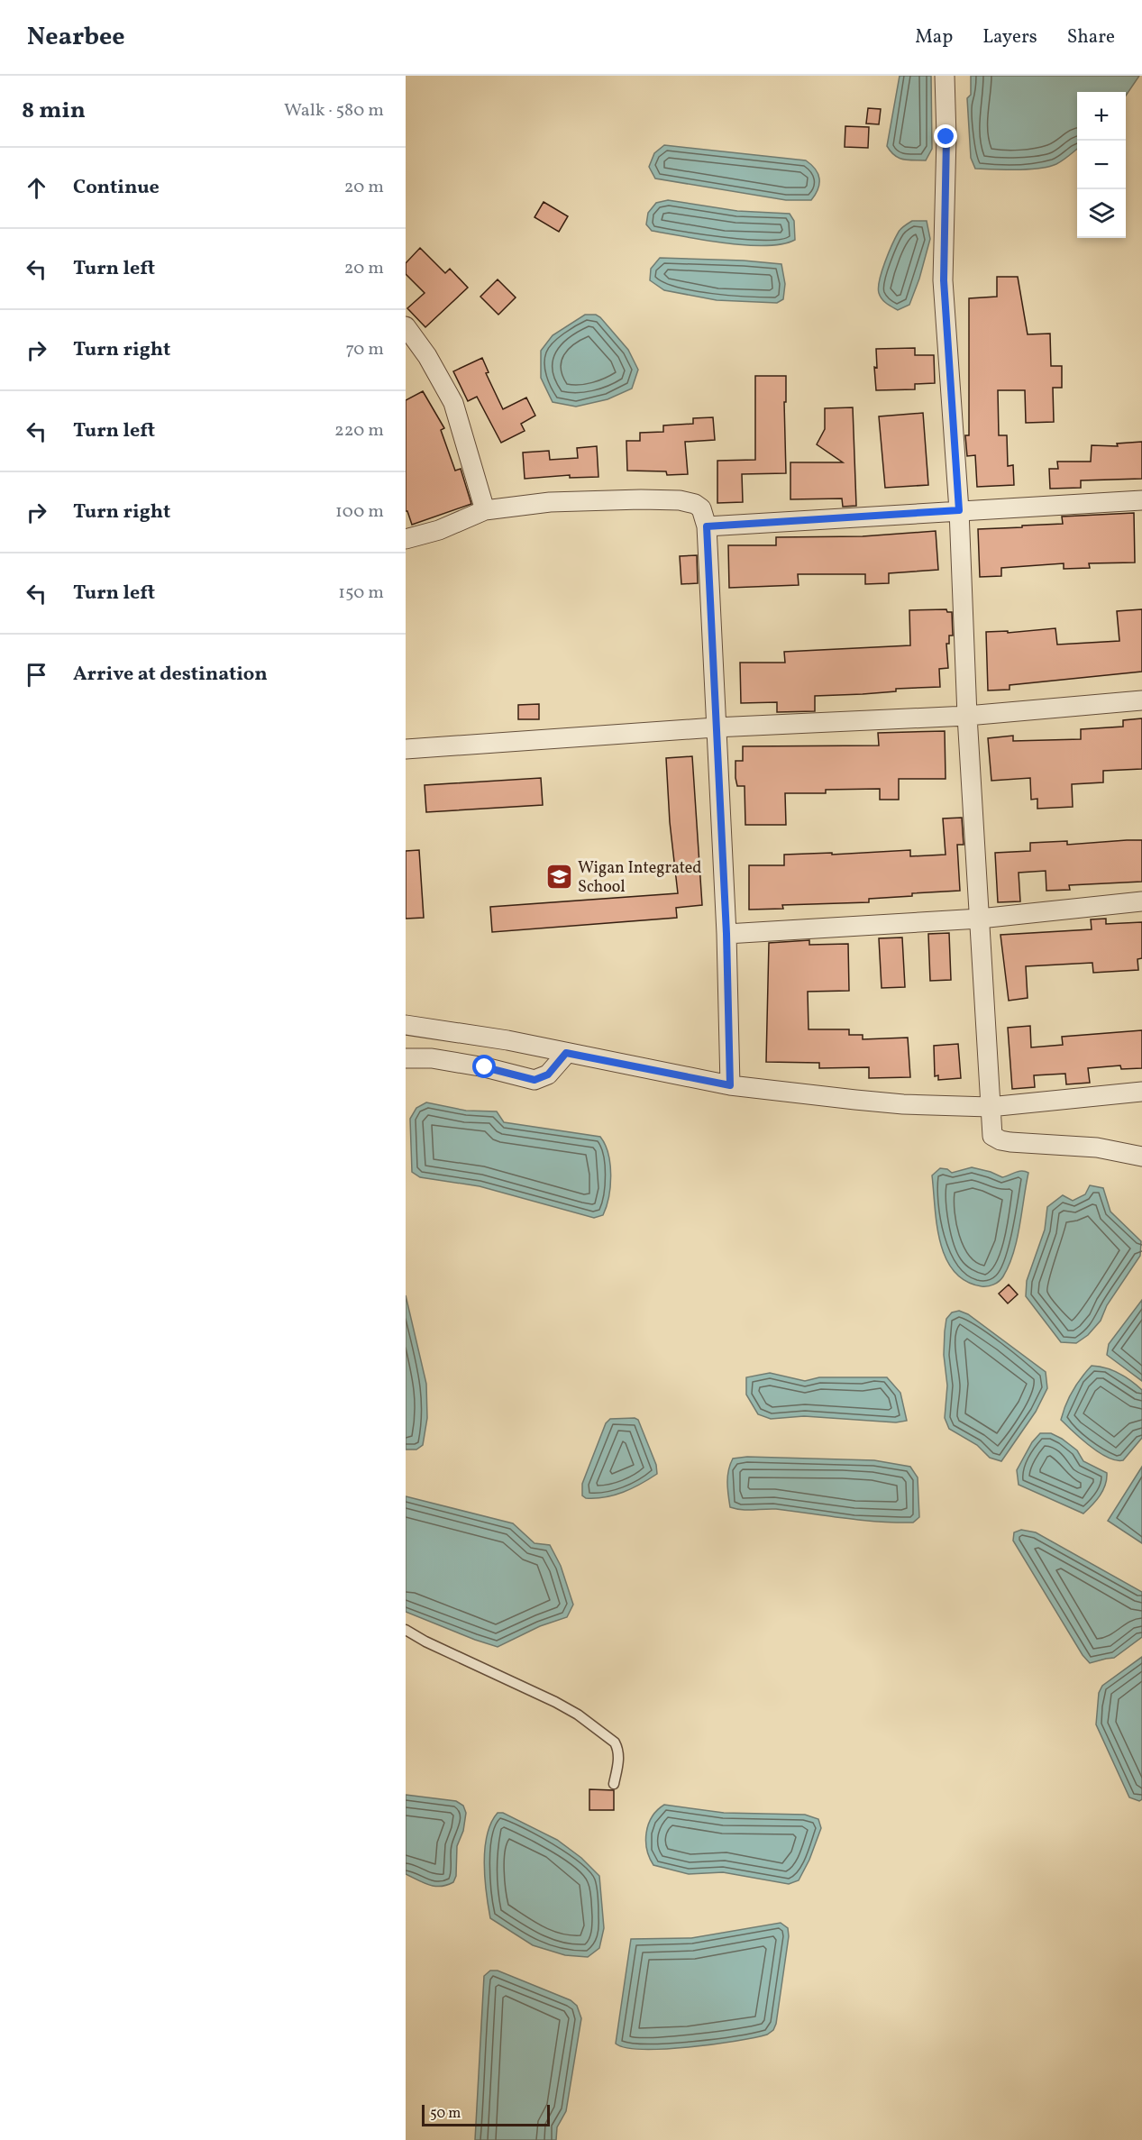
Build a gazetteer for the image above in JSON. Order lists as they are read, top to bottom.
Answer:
{
  "places": {
    "school or university": ["Wigan Integrated School"]
  },
  "scale_bar": "50 m",
  "page": {
    "header": "Nearbee",
    "nav": ["Map", "Layers", "Share"],
    "heading": ["8 min", "Walk · 580 m"],
    "map_buttons": ["+", "−"],
    "list": [
      ["Continue", "20 m"],
      ["Turn left", "20 m"],
      ["Turn right", "70 m"],
      ["Turn left", "220 m"],
      ["Turn right", "100 m"],
      ["Turn left", "150 m"],
      "Arrive at destination"
    ],
    "scale": "50 m"
  }
}
